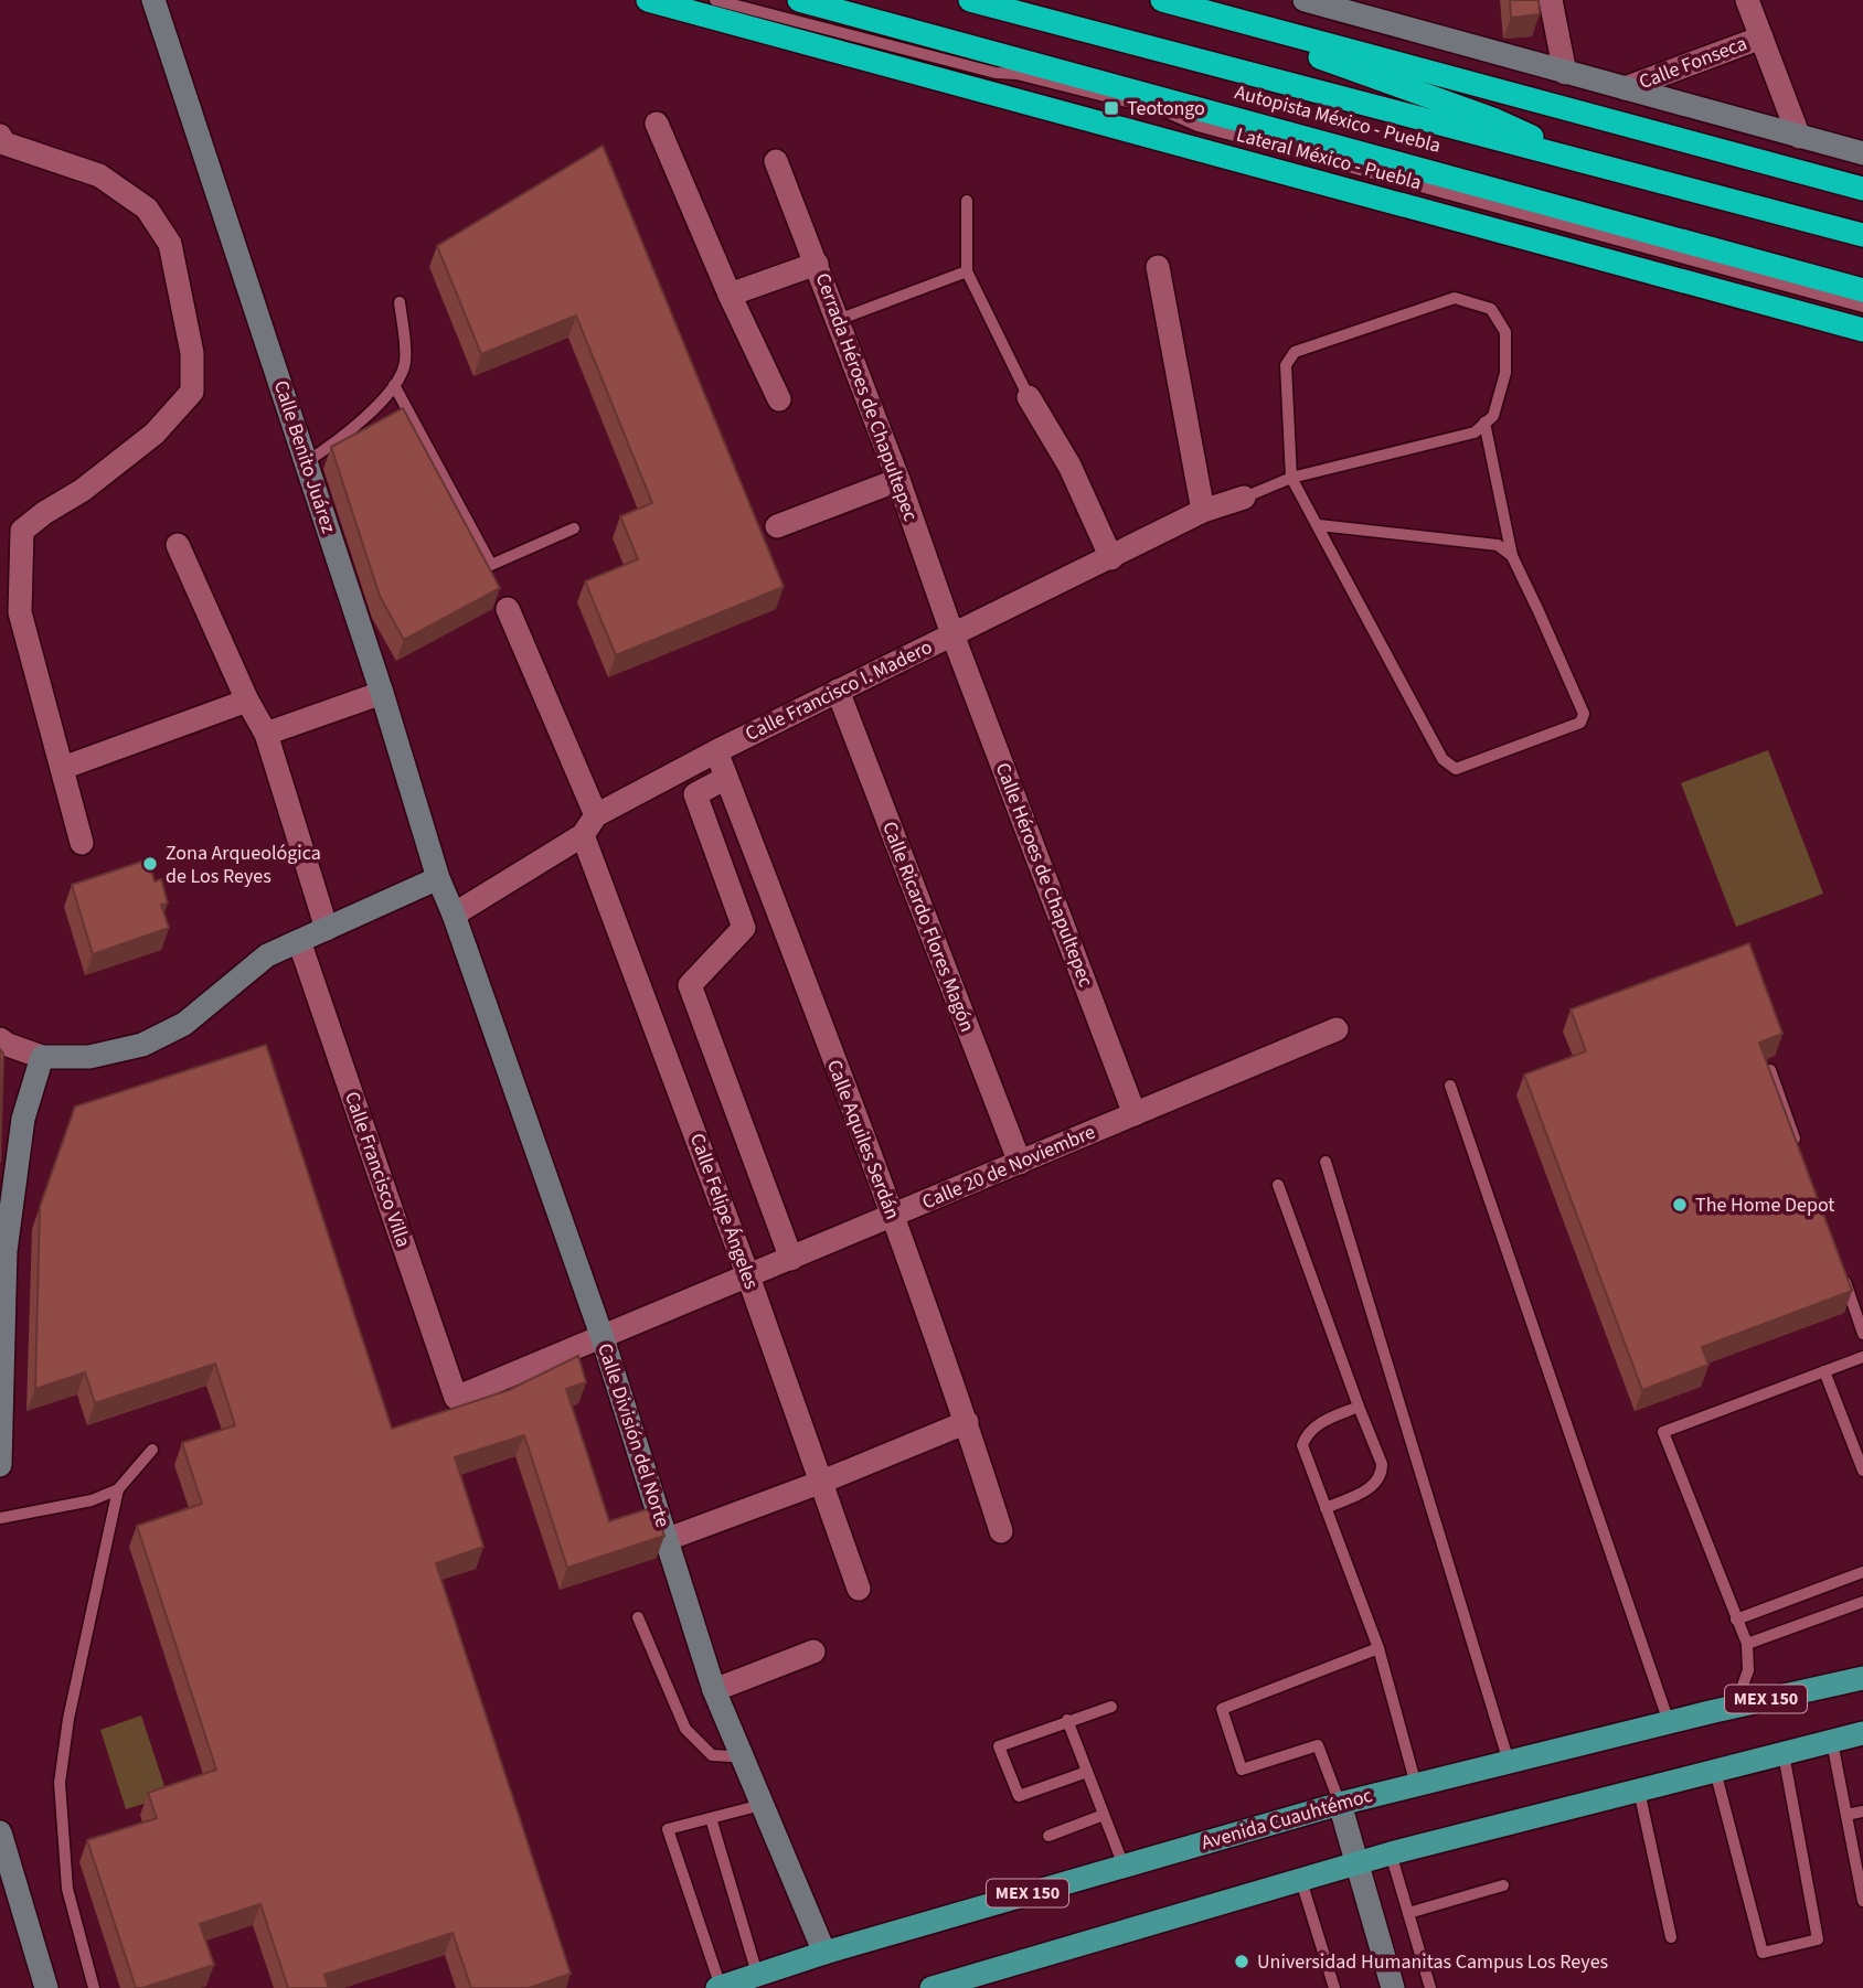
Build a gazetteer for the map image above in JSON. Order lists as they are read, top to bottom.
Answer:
{
  "streets": {
    "highway": ["Autopista México - Puebla", "Lateral México - Puebla"],
    "main road": [
      "Calle Benito Juárez",
      "Calle División del Norte",
      "MEX 150",
      "Avenida Cuauhtémoc"
    ],
    "street": [
      "Calle Fonseca",
      "Cerrada Héroes de Chapultepec",
      "Calle Francisco I. Madero",
      "Calle Héroes de Chapultepec",
      "Calle Ricardo Flores Magón",
      "Calle Aquiles Serdán",
      "Calle 20 de Noviembre",
      "Calle Francisco Villa",
      "Calle Felipe Ángeles"
    ]
  },
  "crossings": [
    ["Cerrada Héroes de Chapultepec", "Calle Francisco I. Madero"],
    ["Cerrada Héroes de Chapultepec", "Calle Héroes de Chapultepec"],
    ["Calle Benito Juárez", "Calle Francisco I. Madero"],
    ["Calle Benito Juárez", "Calle División del Norte"],
    ["Calle Francisco I. Madero", "Calle Héroes de Chapultepec"],
    ["Calle Francisco I. Madero", "Calle Ricardo Flores Magón"],
    ["Calle Francisco I. Madero", "Calle Aquiles Serdán"],
    ["Calle Francisco I. Madero", "Calle Felipe Ángeles"],
    ["Calle Francisco I. Madero", "Calle División del Norte"],
    ["Calle Héroes de Chapultepec", "Calle 20 de Noviembre"],
    ["Calle Ricardo Flores Magón", "Calle 20 de Noviembre"],
    ["Calle Aquiles Serdán", "Calle 20 de Noviembre"],
    ["Calle 20 de Noviembre", "Calle Francisco Villa"],
    ["Calle 20 de Noviembre", "Calle Felipe Ángeles"],
    ["Calle 20 de Noviembre", "Calle División del Norte"],
    ["Calle División del Norte", "Avenida Cuauhtémoc"]
  ],
  "places": {
    "transit": ["Teotongo"],
    "other": ["Zona Arqueológica de Los Reyes", "The Home Depot", "Universidad Humanitas Campus Los Reyes"]
  }
}
